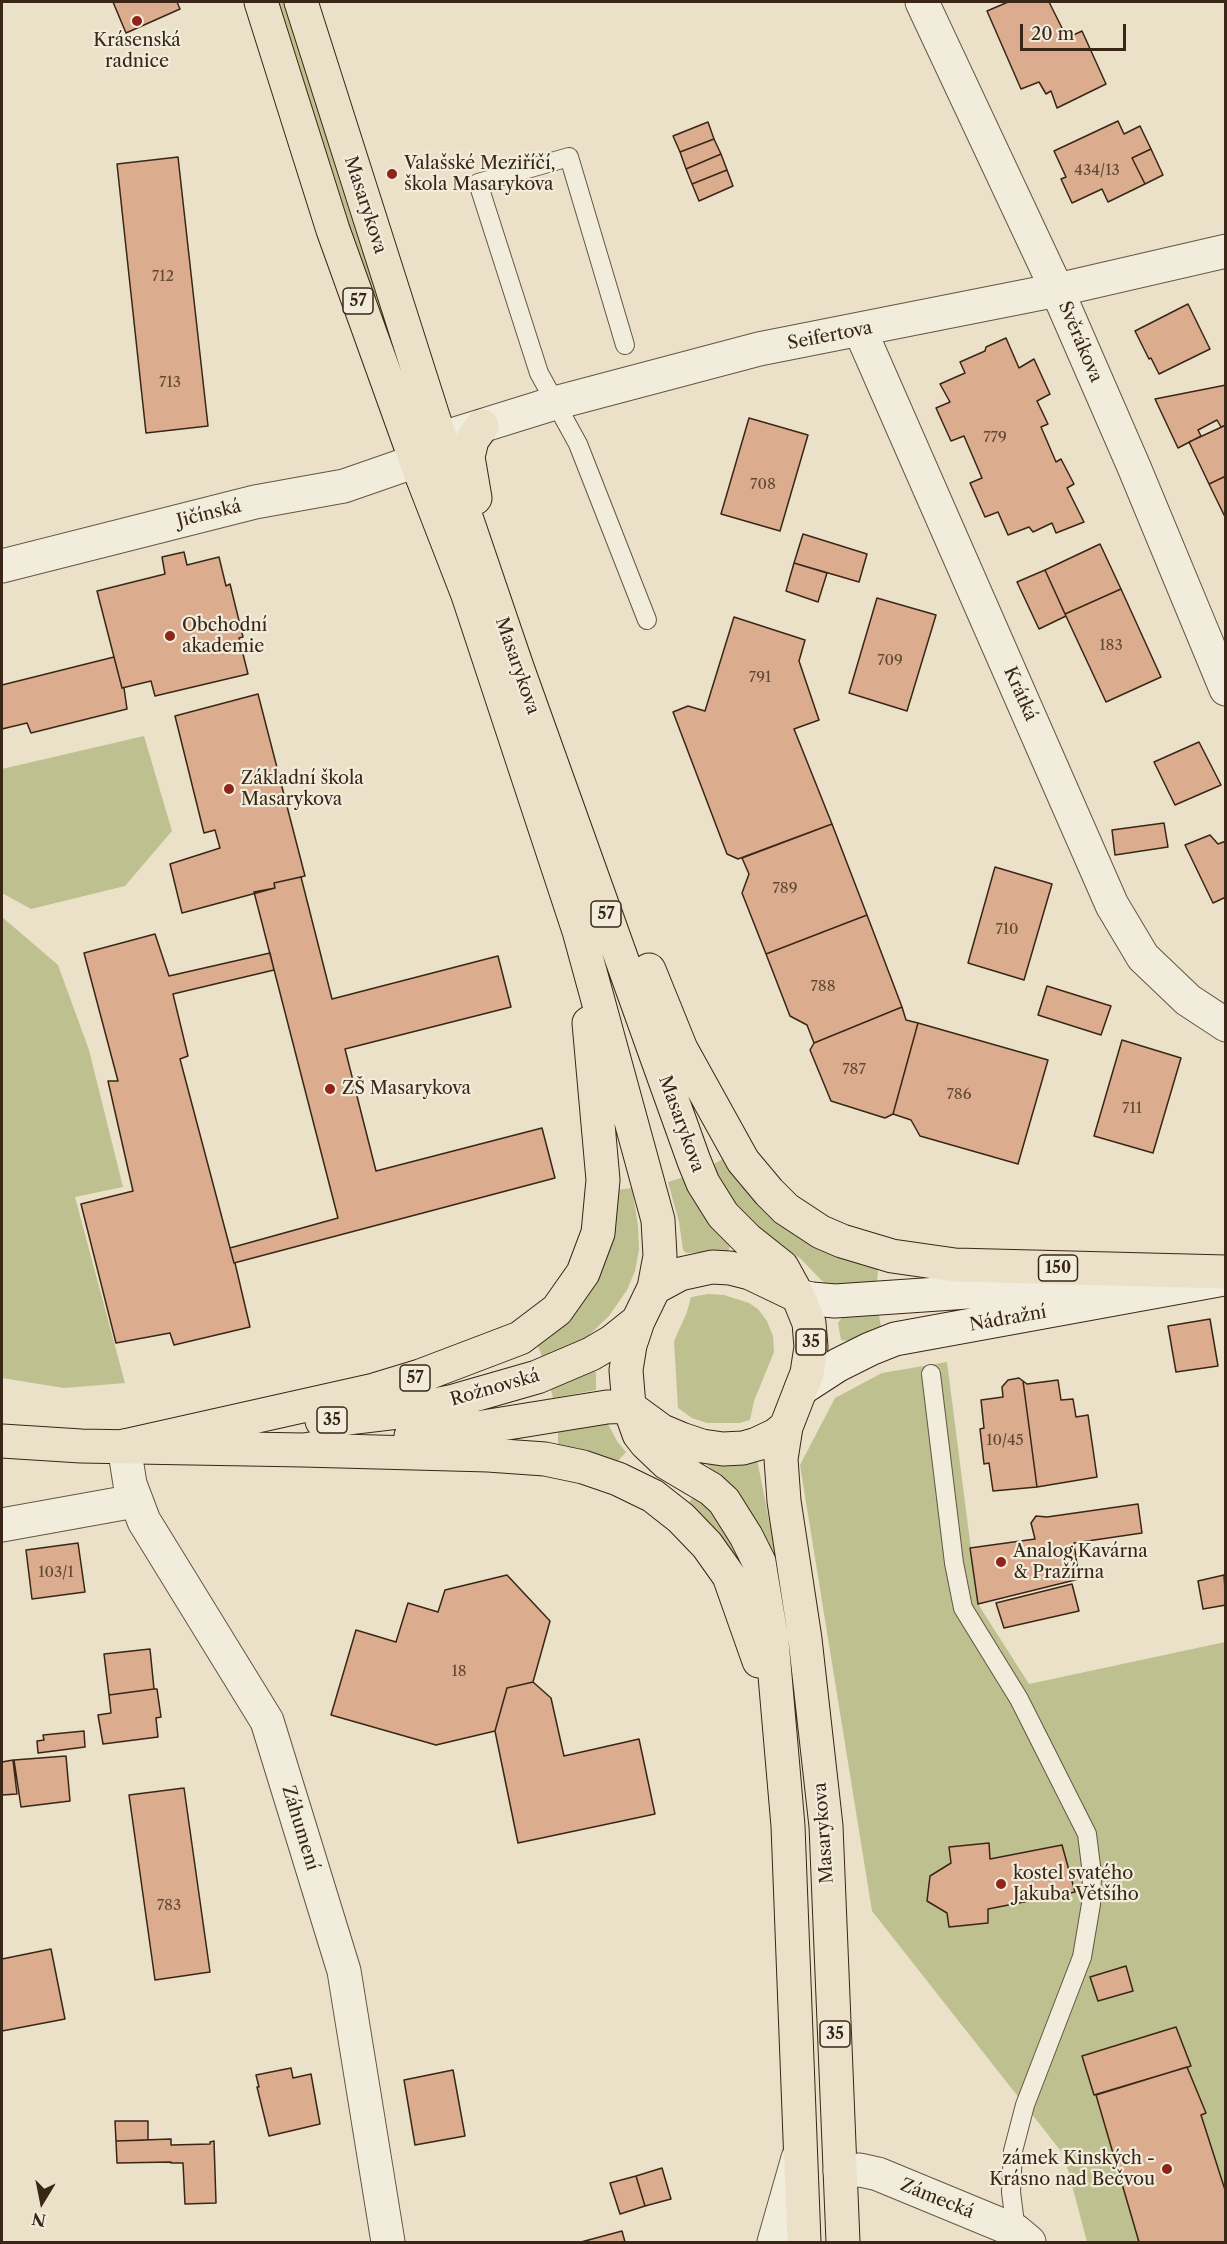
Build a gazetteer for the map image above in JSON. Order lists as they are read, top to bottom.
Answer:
{
  "streets": {
    "main road": [
      "Masarykova",
      "57",
      "150",
      "35",
      "Rožnovská"
    ],
    "street": [
      "Seifertova",
      "Svěrákova",
      "Jičínská",
      "Krátká",
      "Nádražní",
      "Záhumení",
      "Zámecká"
    ]
  },
  "crossings": [
    ["Masarykova", "57"],
    ["Masarykova", "Seifertova"],
    ["Masarykova", "Jičínská"],
    ["Masarykova", "150"],
    ["Masarykova", "Nádražní"],
    ["Masarykova", "35"],
    ["Masarykova", "Rožnovská"],
    ["Masarykova", "Zámecká"],
    ["57", "Seifertova"],
    ["57", "150"],
    ["57", "Rožnovská"],
    ["57", "Záhumení"],
    ["Seifertova", "Svěrákova"],
    ["Seifertova", "Krátká"],
    ["150", "Nádražní"],
    ["Nádražní", "35"],
    ["Nádražní", "Rožnovská"],
    ["35", "Rožnovská"],
    ["Rožnovská", "Záhumení"]
  ],
  "places": [
    "Krásenská radnice",
    "Valašské Meziříčí, škola Masarykova",
    "Obchodní akademie",
    "Základní škola Masarykova",
    "ZŠ Masarykova",
    "Analog Kavárna & Pražírna",
    "kostel svatého Jakuba Většího",
    "zámek Kinských - Krásno nad Bečvou"
  ],
  "house_numbers": [
    "434/13",
    "712",
    "713",
    "779",
    "708",
    "183",
    "709",
    "791",
    "789",
    "710",
    "788",
    "787",
    "786",
    "711",
    "10/45",
    "103/1",
    "18",
    "783"
  ],
  "scale_bar": "20 m",
  "north": "bottom"
}
